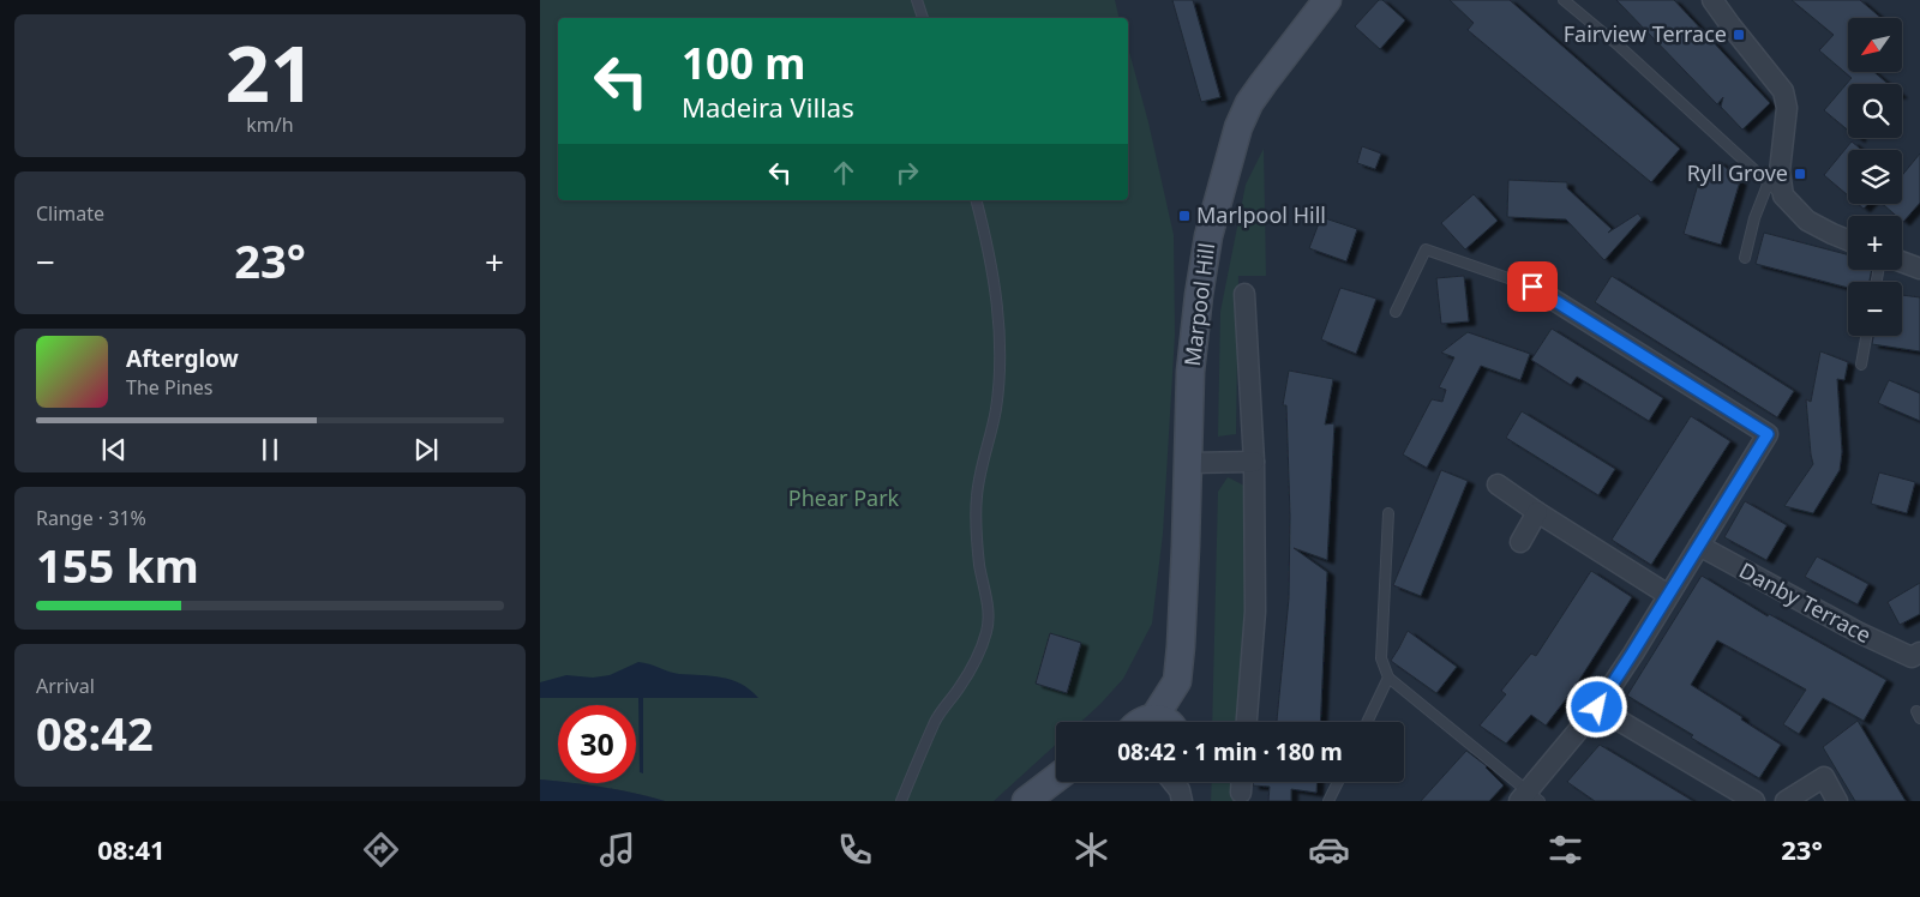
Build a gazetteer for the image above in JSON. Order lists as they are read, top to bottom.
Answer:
{
  "streets": {
    "street": ["Marpool Hill", "Danby Terrace"]
  },
  "parks": ["Phear Park"],
  "places": {
    "transit": ["Fairview Terrace", "Ryll Grove", "Marlpool Hill"]
  },
  "north": "bottom left",
  "page": {
    "tile": [
      ["21", "km/h"],
      "Climate",
      ["Range · 31%", "155 km"],
      ["Arrival", "08:42"]
    ],
    "map_buttons": ["+", "−"],
    "turn": ["100 m", "Madeira Villas"],
    "heat": ["−", "23°", "+"],
    "song": ["Afterglow", "The Pines"],
    "limit": "30",
    "trip": "08:42 · 1 min · 180 m",
    "tabs": ["08:41", "23°"]
  }
}
